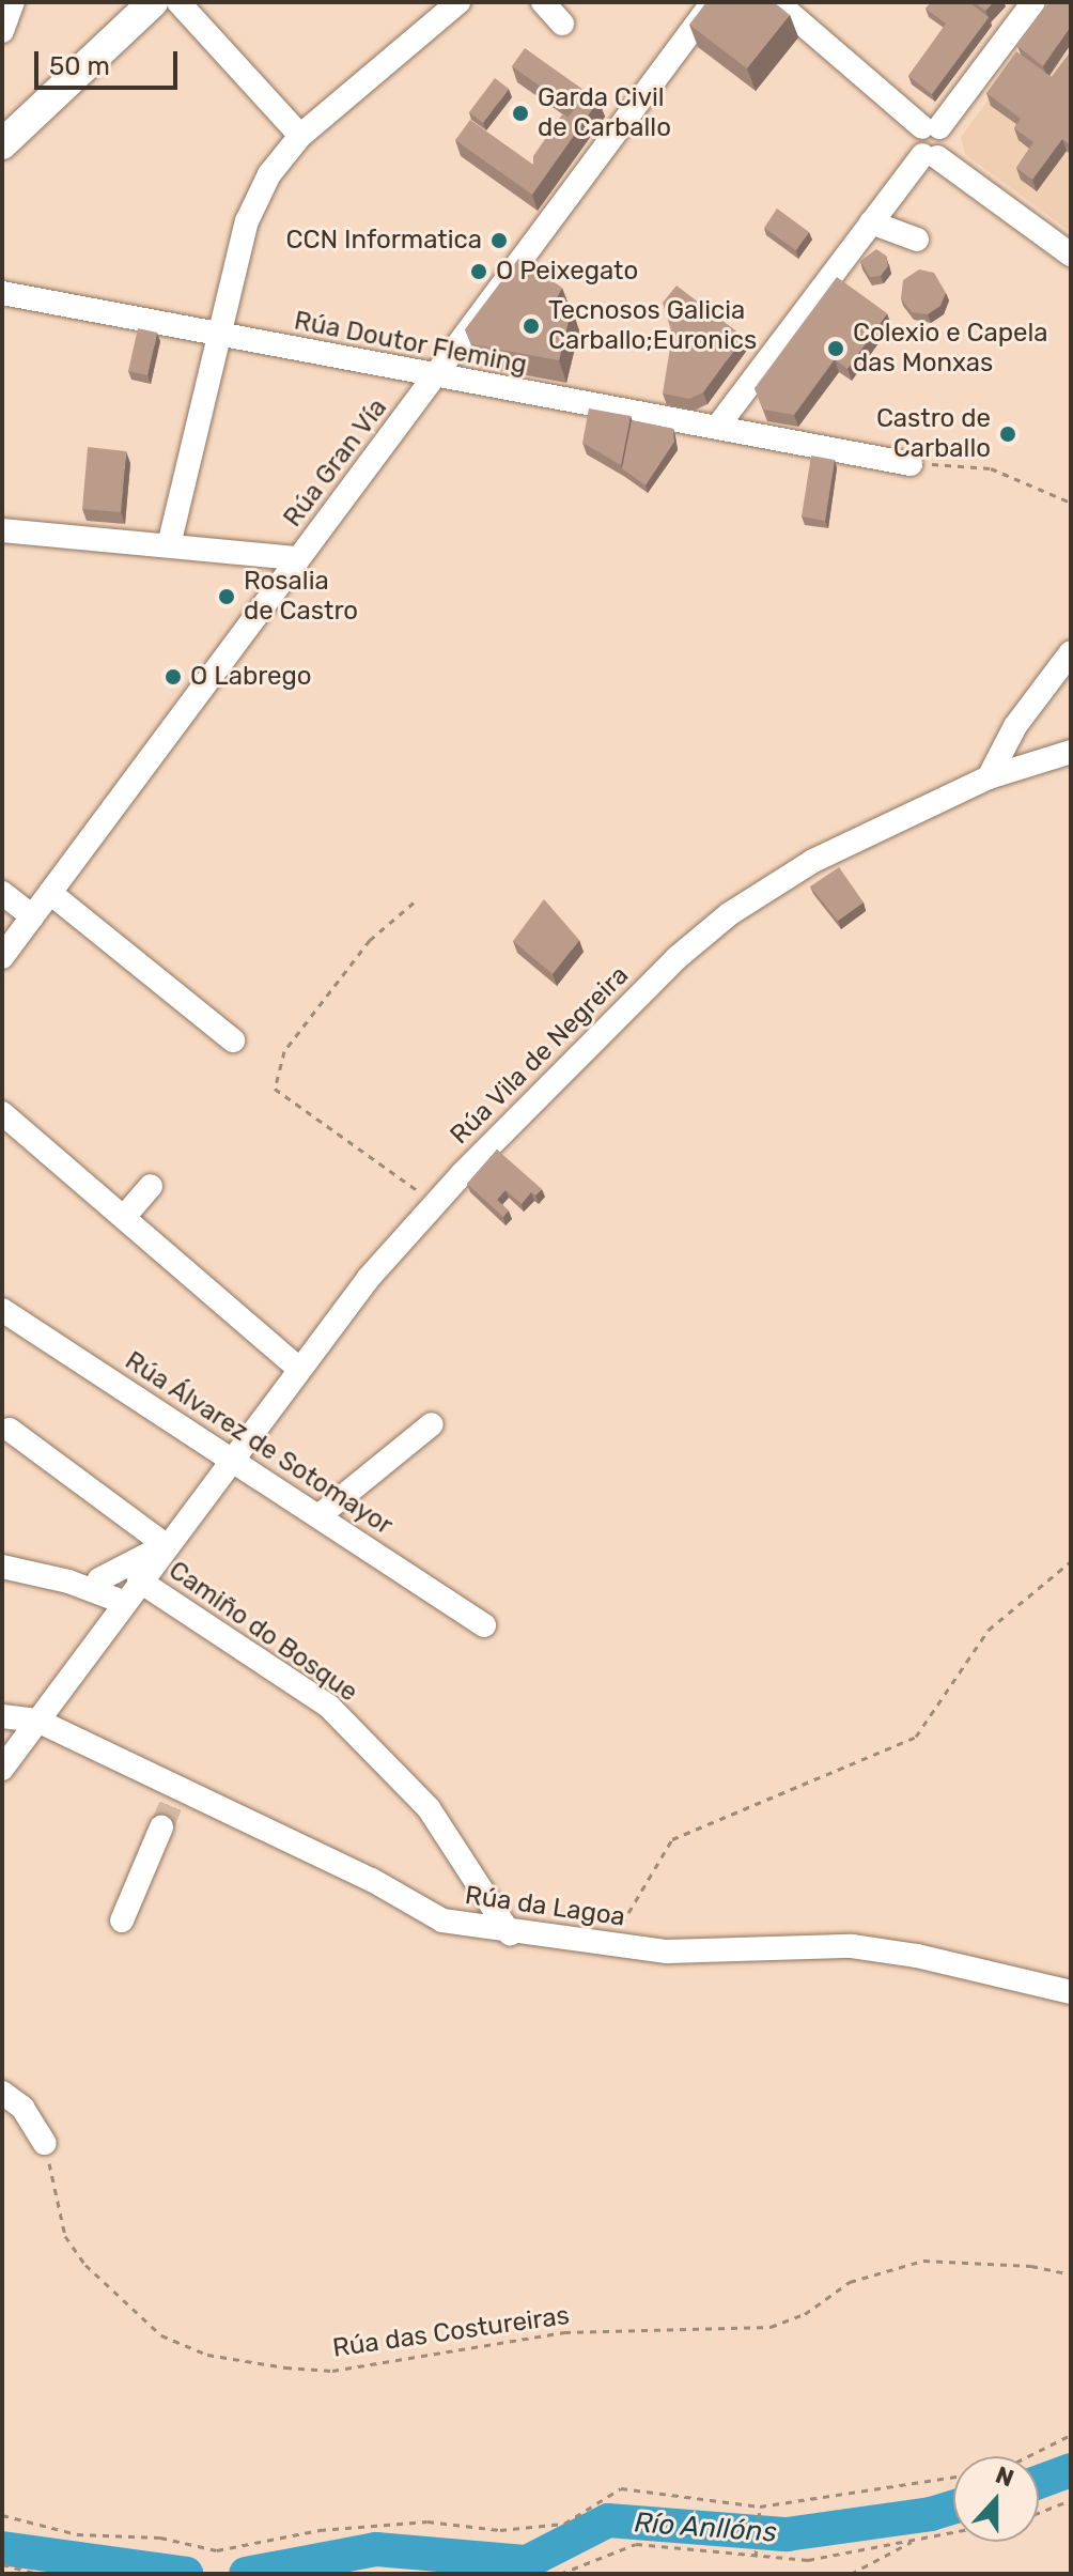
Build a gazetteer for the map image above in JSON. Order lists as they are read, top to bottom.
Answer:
{
  "streets": {
    "street": [
      "Rúa Doutor Fleming",
      "Rúa Gran Vía",
      "Rúa Vila de Negreira",
      "Rúa Álvarez de Sotomayor",
      "Camiño do Bosque",
      "Rúa da Lagoa"
    ],
    "path": ["Rúa das Costureiras"]
  },
  "crossings": [
    ["Rúa Doutor Fleming", "Rúa Gran Vía"],
    ["Rúa Vila de Negreira", "Rúa Álvarez de Sotomayor"],
    ["Rúa Vila de Negreira", "Camiño do Bosque"],
    ["Rúa Vila de Negreira", "Rúa da Lagoa"],
    ["Camiño do Bosque", "Rúa da Lagoa"]
  ],
  "water": ["Río Anllóns"],
  "places": [
    "Garda Civil de Carballo",
    "CCN Informatica",
    "O Peixegato",
    "Tecnosos Galicia Carballo;Euronics",
    "Colexio e Capela das Monxas",
    "Castro de Carballo",
    "Rosalia de Castro",
    "O Labrego"
  ],
  "scale_bar": "50 m",
  "north": "top"
}
